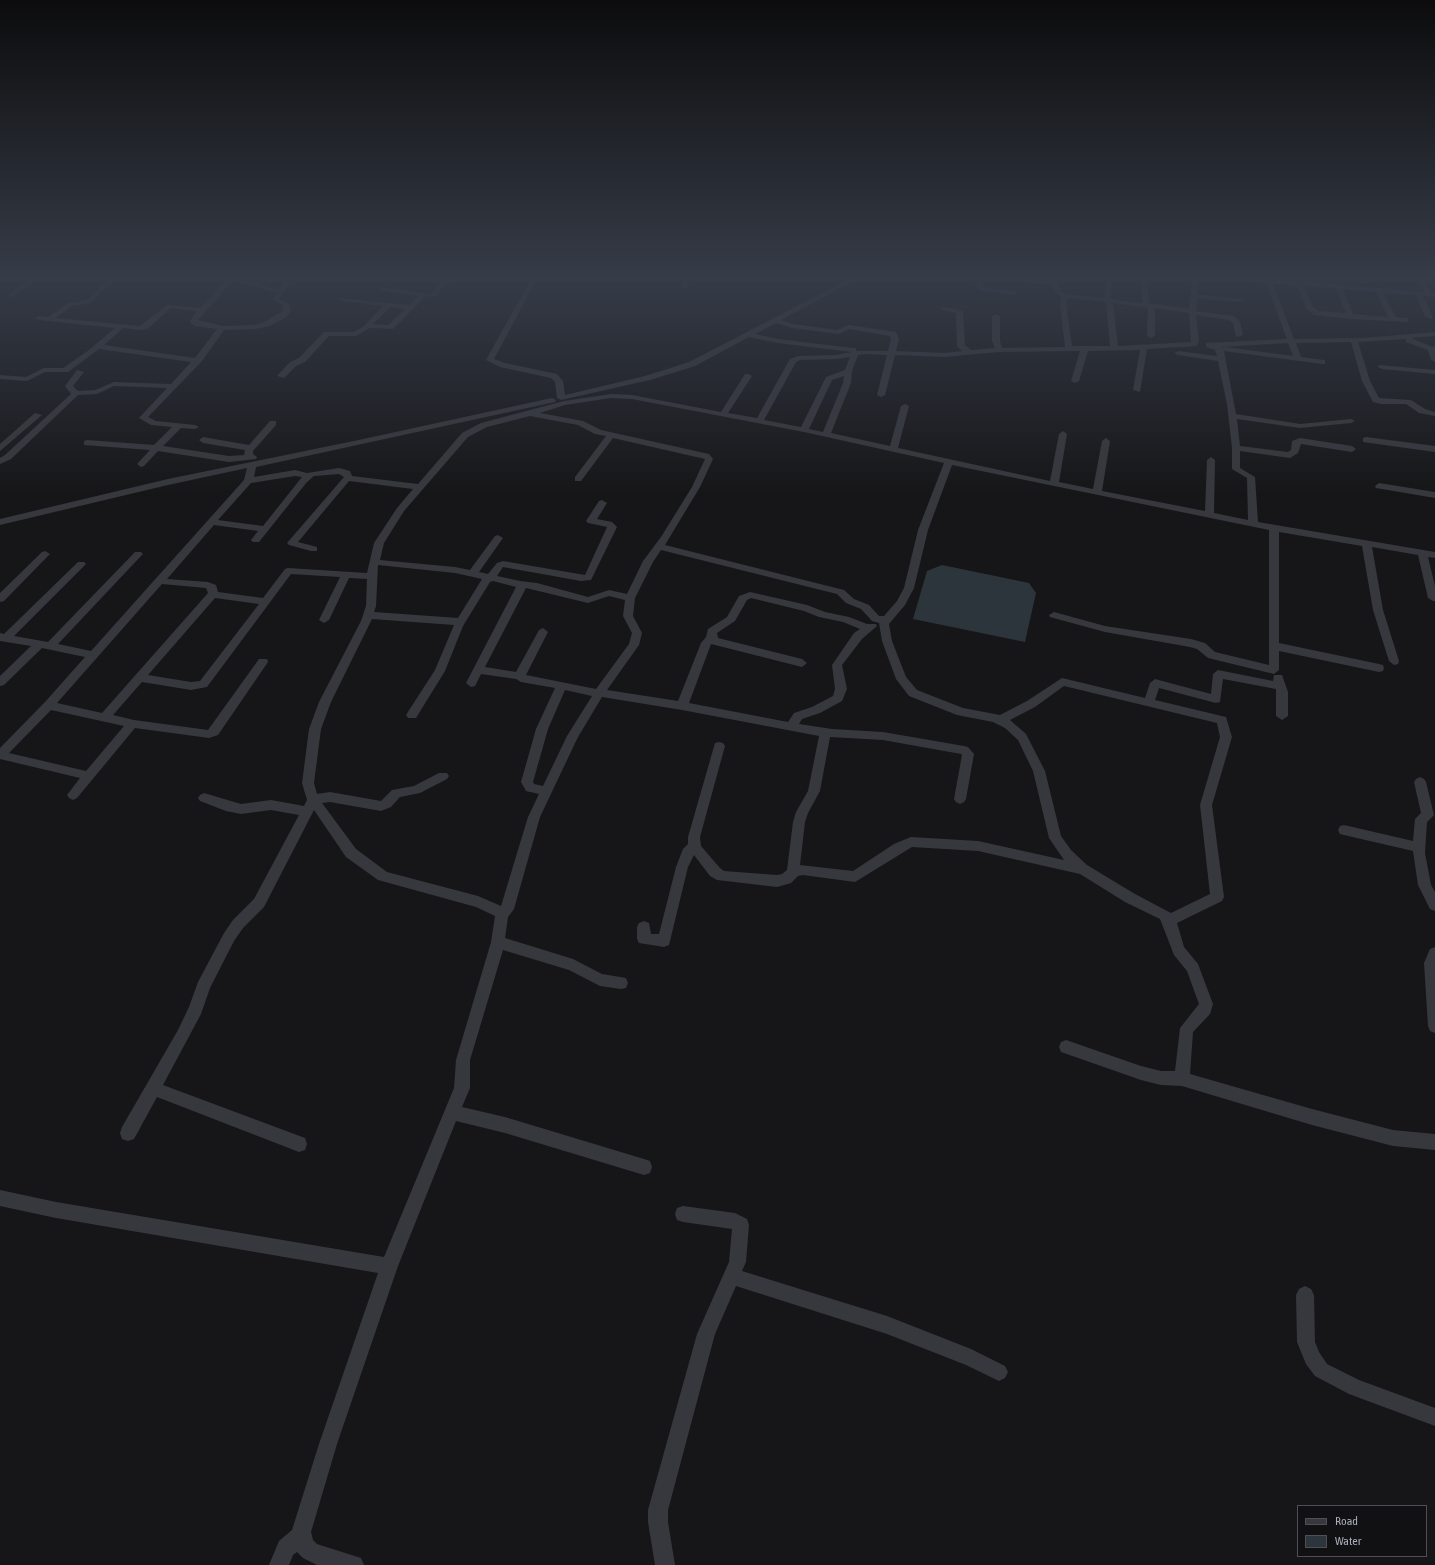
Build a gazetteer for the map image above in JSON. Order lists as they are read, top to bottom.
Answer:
{
  "legend": ["Road", "Water"]
}
